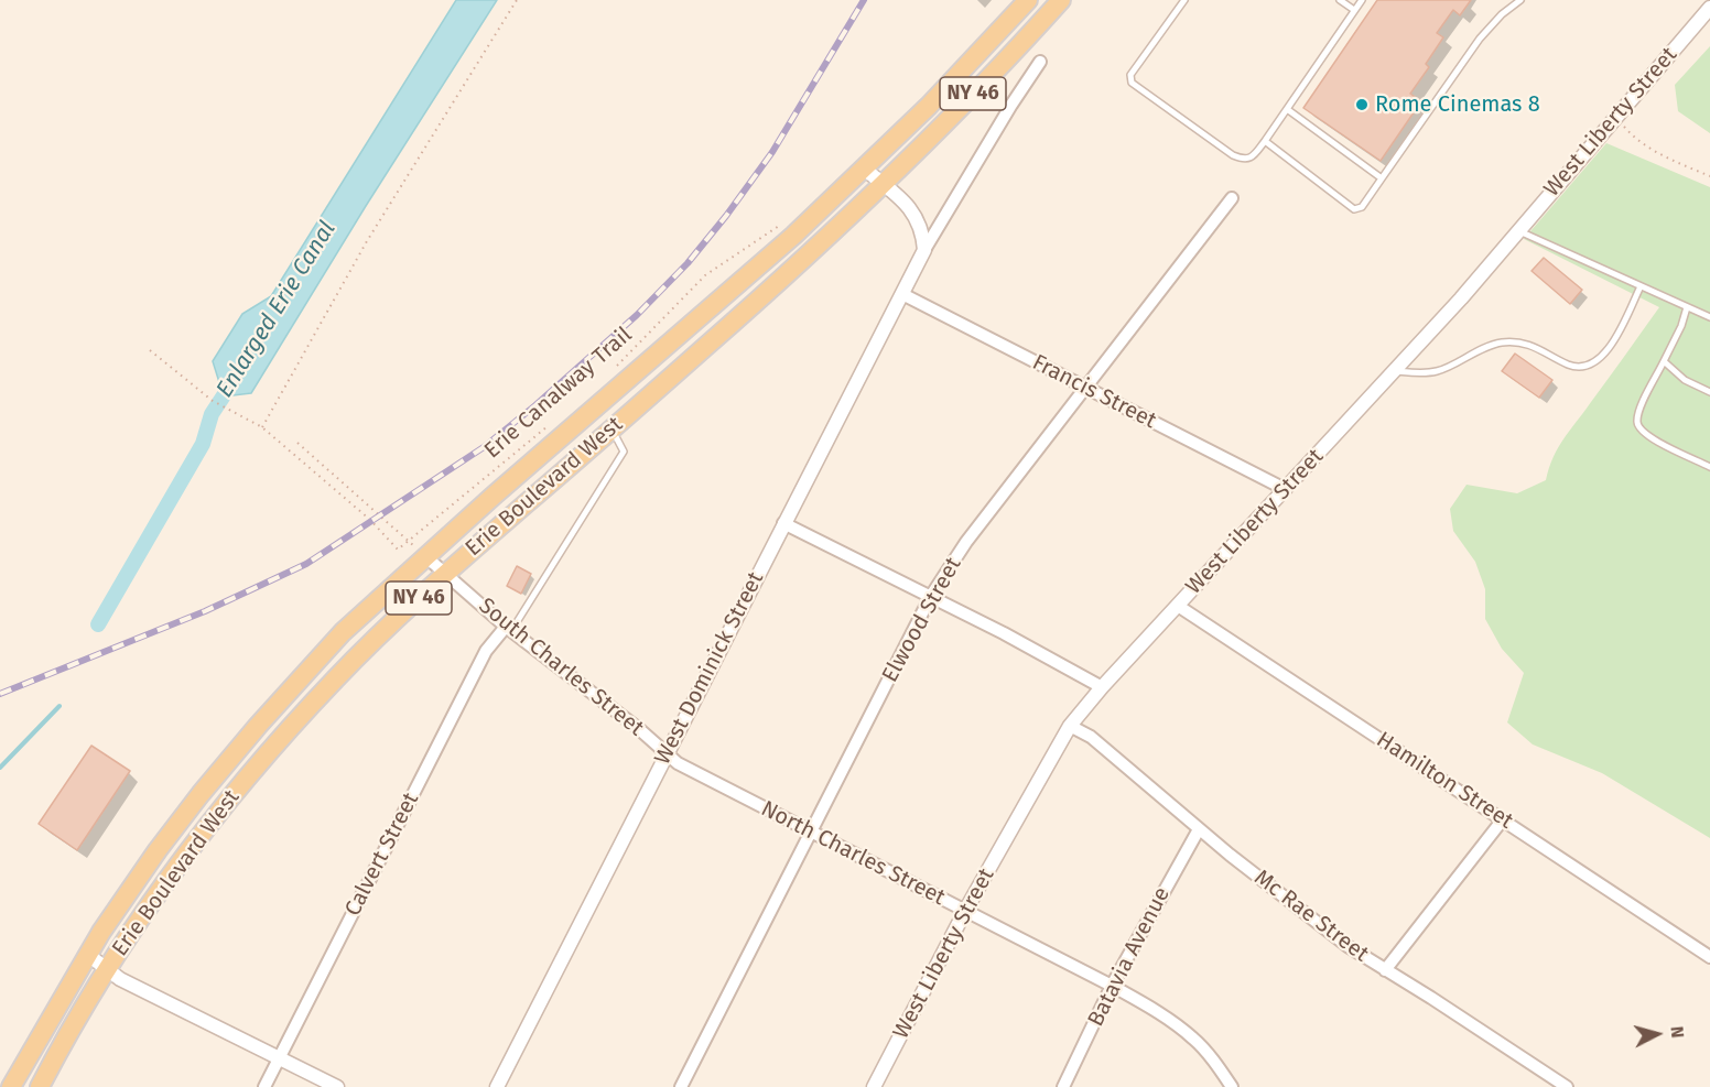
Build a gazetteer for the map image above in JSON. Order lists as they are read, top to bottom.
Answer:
{
  "streets": {
    "main road": ["NY 46", "Erie Boulevard West"],
    "street": [
      "West Liberty Street",
      "Francis Street",
      "Elwood Street",
      "South Charles Street",
      "West Dominick Street",
      "Hamilton Street",
      "North Charles Street",
      "Calvert Street",
      "Mc Rae Street",
      "Batavia Avenue"
    ],
    "path": ["Erie Canalway Trail"]
  },
  "crossings": [
    ["West Liberty Street", "Francis Street"],
    ["West Liberty Street", "Hamilton Street"],
    ["West Liberty Street", "North Charles Street"],
    ["West Liberty Street", "Mc Rae Street"],
    ["Francis Street", "Elwood Street"],
    ["Francis Street", "West Dominick Street"],
    ["Erie Boulevard West", "South Charles Street"],
    ["Elwood Street", "North Charles Street"],
    ["South Charles Street", "West Dominick Street"],
    ["South Charles Street", "North Charles Street"],
    ["South Charles Street", "Calvert Street"],
    ["West Dominick Street", "North Charles Street"],
    ["North Charles Street", "Batavia Avenue"],
    ["Mc Rae Street", "Batavia Avenue"]
  ],
  "water": ["Enlarged Erie Canal"],
  "places": ["Rome Cinemas 8"],
  "north": "right"
}
